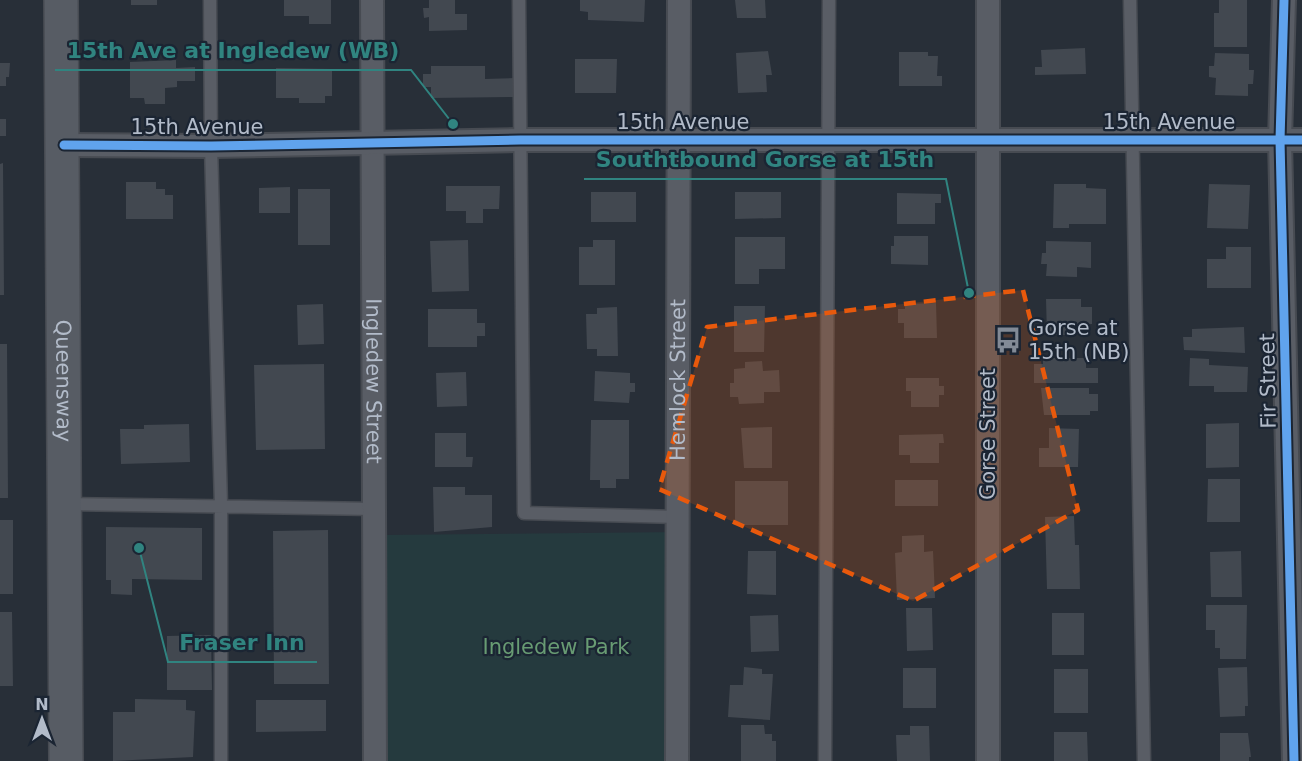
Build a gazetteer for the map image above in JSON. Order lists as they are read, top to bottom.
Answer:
{
  "streets": {
    "main road": ["Queensway"],
    "street": [
      "15th Avenue",
      "Ingledew Street",
      "Hemlock Street",
      "Fir Street",
      "Gorse Street"
    ]
  },
  "crossings": [
    ["15th Avenue", "Queensway"],
    ["15th Avenue", "Ingledew Street"],
    ["15th Avenue", "Hemlock Street"],
    ["15th Avenue", "Fir Street"],
    ["15th Avenue", "Gorse Street"]
  ],
  "parks": ["Ingledew Park"],
  "places": {
    "other": ["15th Ave at Ingledew (WB)", "Southtbound Gorse at 15th", "Fraser Inn"],
    "bus stop": ["Gorse at 15th (NB)"]
  },
  "north": "top"
}
